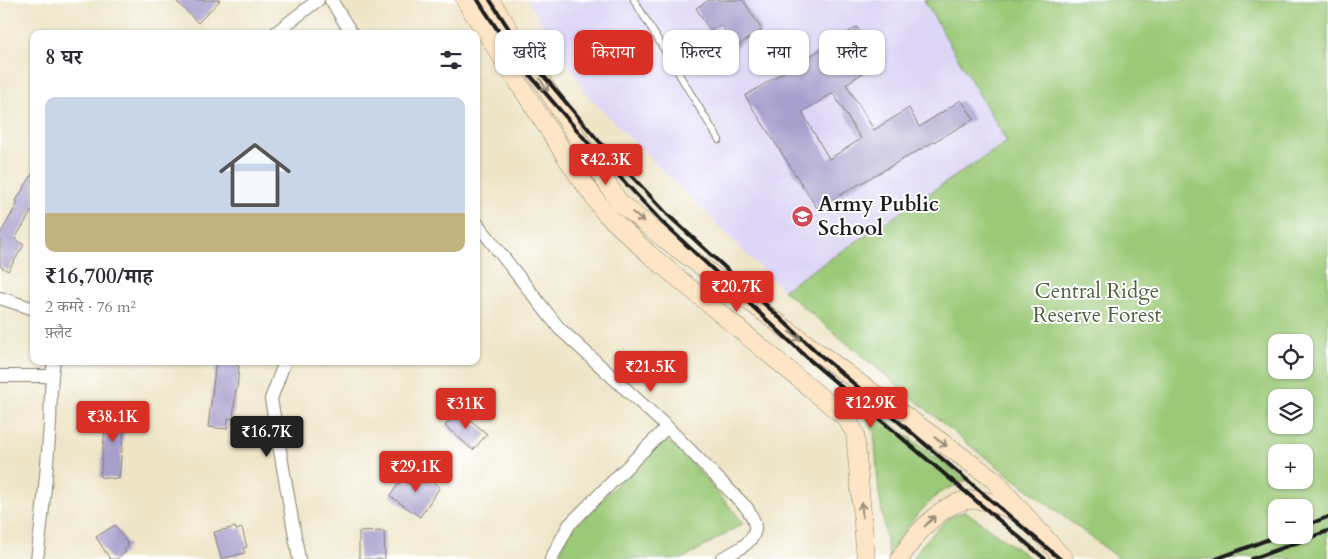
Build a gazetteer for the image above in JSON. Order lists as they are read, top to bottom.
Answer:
{
  "parks": ["Central Ridge Reserve Forest"],
  "places": {
    "school or university": ["Army Public School"]
  },
  "page": {
    "chip": [
      "खरीदें",
      "किराया",
      "फ़िल्टर",
      "नया",
      "फ़्लैट"
    ],
    "heading": "8 घर",
    "list": [
      {
        "name": "₹16,700/माह",
        "note": "2 कमरे · 76 m² · फ़्लैट"
      }
    ],
    "price": [
      "₹42.3K",
      "₹20.7K",
      "₹21.5K",
      "₹12.9K",
      "₹31K",
      "₹38.1K",
      "₹16.7K",
      "₹29.1K"
    ],
    "map_buttons": ["+", "−"]
  }
}
